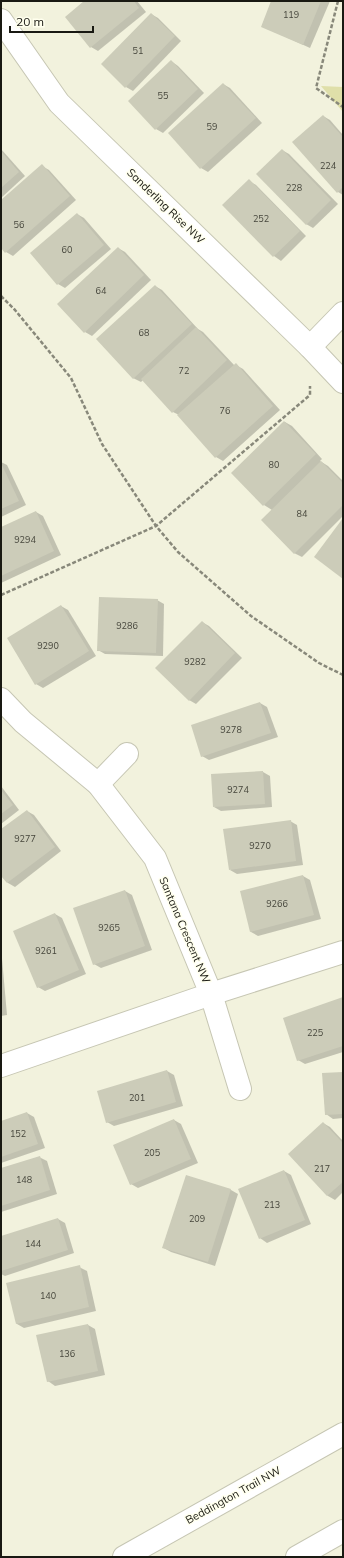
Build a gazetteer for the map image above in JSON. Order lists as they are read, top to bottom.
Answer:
{
  "streets": {
    "street": ["Sanderling Rise NW", "Santana Crescent NW", "Beddington Trail NW"]
  },
  "house_numbers": [
    "119",
    "51",
    "55",
    "59",
    "224",
    "228",
    "252",
    "56",
    "60",
    "64",
    "68",
    "72",
    "76",
    "80",
    "84",
    "9294",
    "9286",
    "9290",
    "9282",
    "9278",
    "9274",
    "9277",
    "9270",
    "9266",
    "9265",
    "9261",
    "225",
    "201",
    "152",
    "205",
    "217",
    "148",
    "213",
    "209",
    "144",
    "140",
    "136"
  ],
  "scale_bar": "20 m"
}
